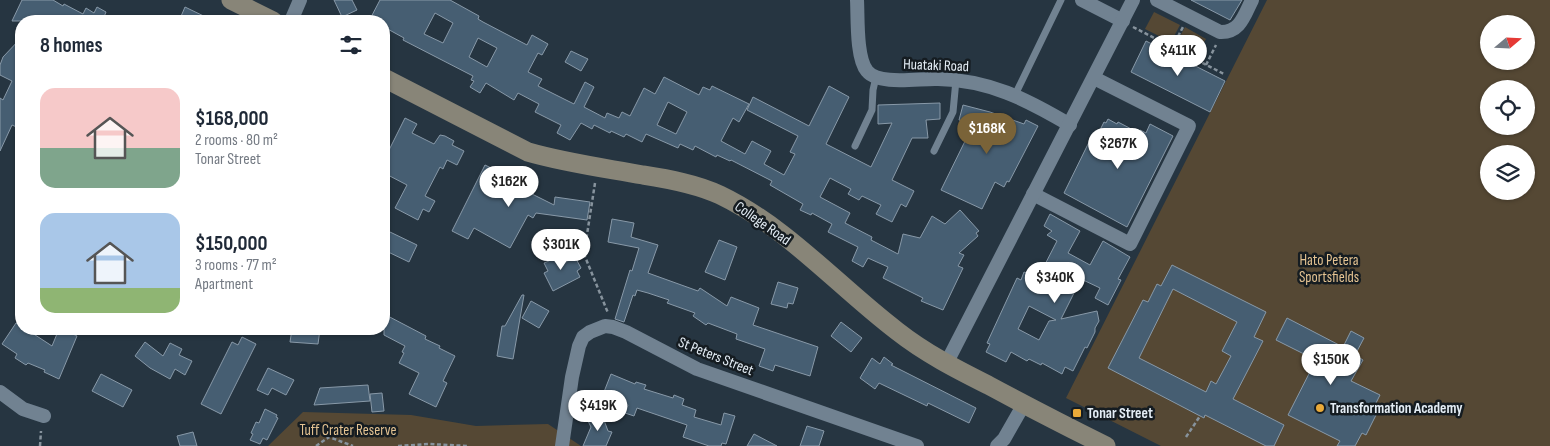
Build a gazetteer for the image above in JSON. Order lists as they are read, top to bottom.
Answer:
{
  "streets": {
    "main road": ["College Road"],
    "street": ["Huataki Road", "St Peters Street"]
  },
  "parks": ["Hato Petera Sportsfields", "Tuff Crater Reserve"],
  "places": {
    "other": ["Transformation Academy"],
    "transit": ["Tonar Street"]
  },
  "north": "right",
  "page": {
    "heading": "8 homes",
    "price": [
      "$411K",
      "$168K",
      "$267K",
      "$162K",
      "$301K",
      "$340K",
      "$150K",
      "$419K"
    ],
    "list": [
      {
        "name": "$168,000",
        "note": "2 rooms · 80 m² · Tonar Street"
      },
      {
        "name": "$150,000",
        "note": "3 rooms · 77 m² · Apartment"
      }
    ]
  }
}
